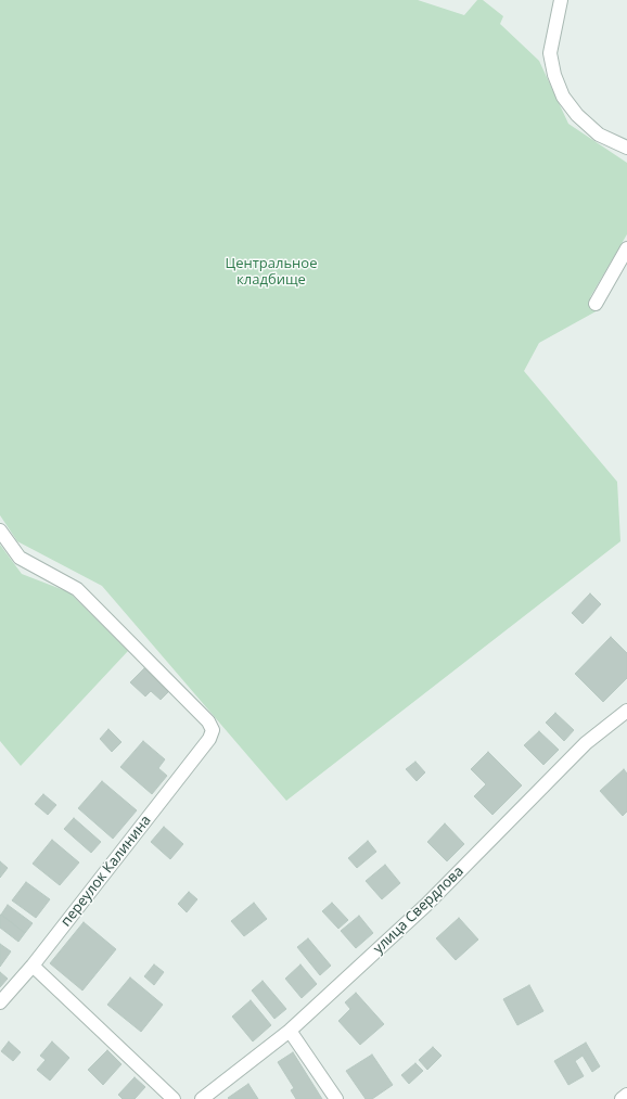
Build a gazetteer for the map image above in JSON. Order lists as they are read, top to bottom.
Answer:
{
  "streets": {
    "street": ["переулок Калинина", "улица Свердлова"]
  },
  "parks": ["Центральное кладбище"]
}
